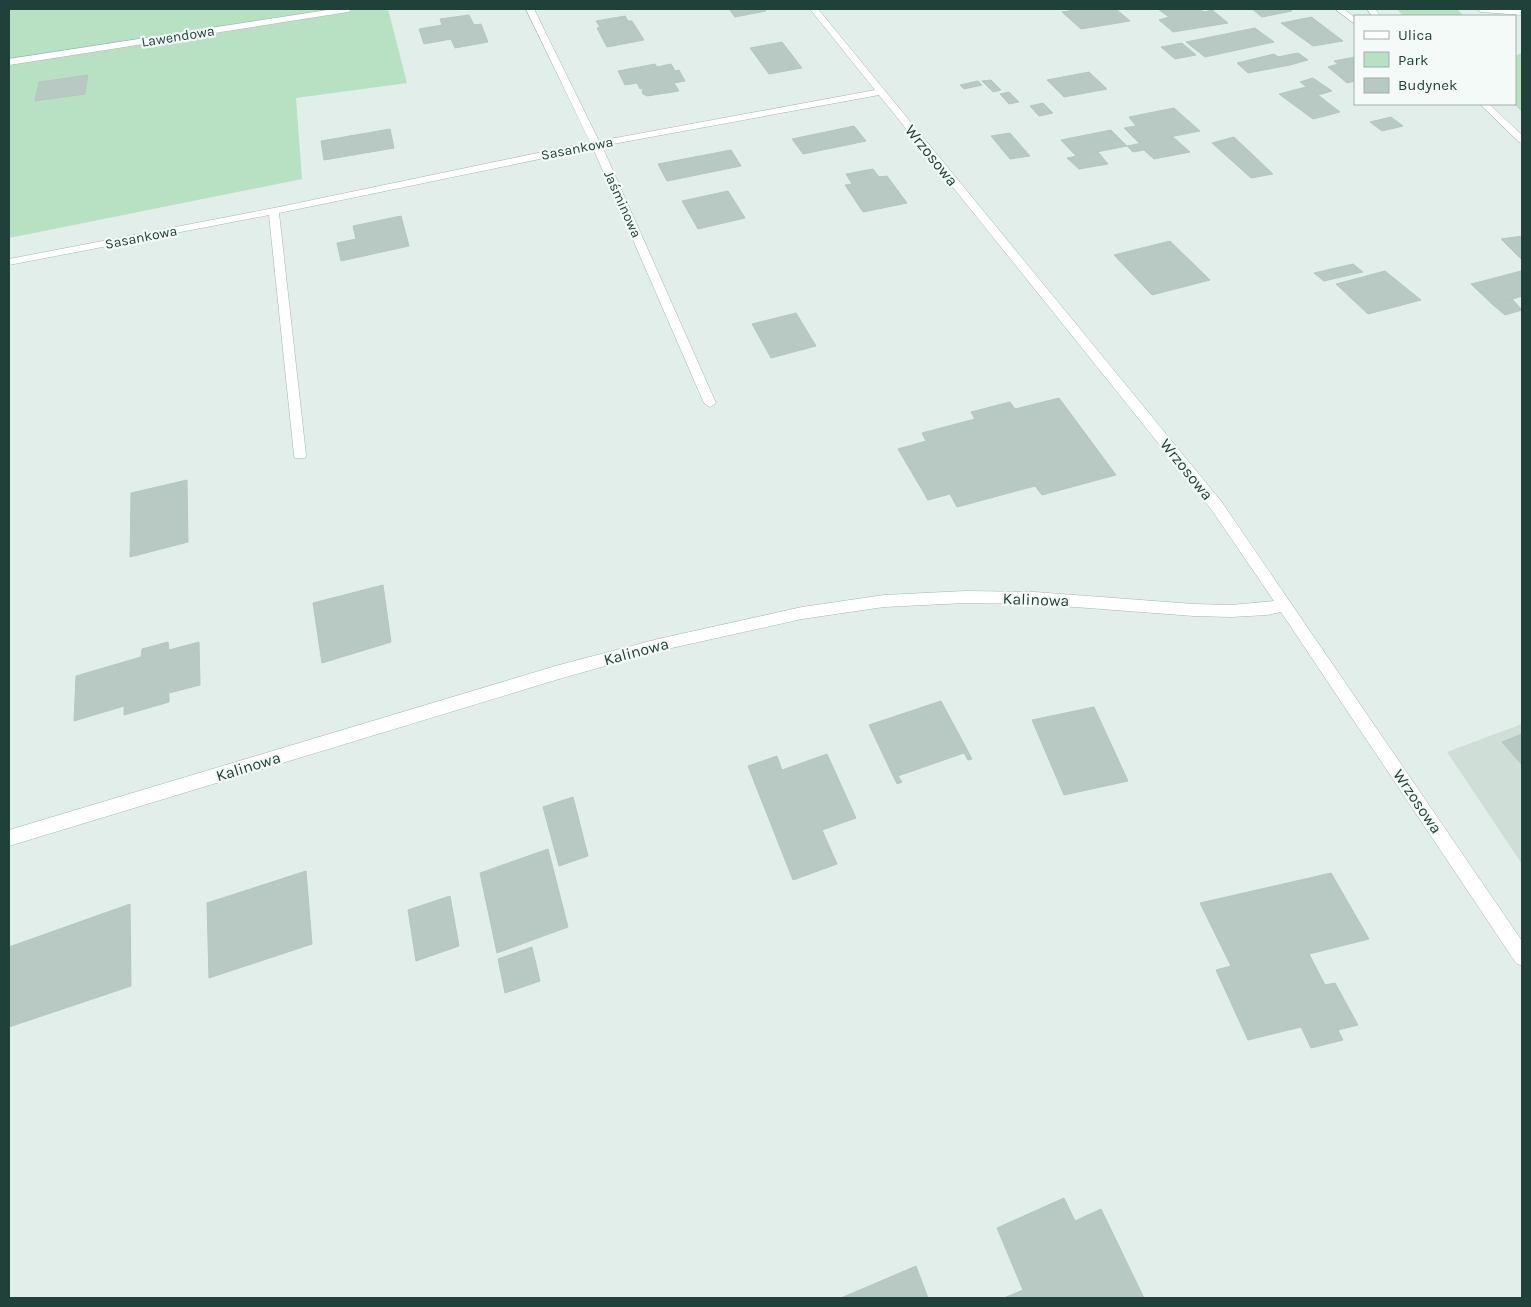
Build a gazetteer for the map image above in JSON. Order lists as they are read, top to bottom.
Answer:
{
  "streets": {
    "street": [
      "Lawendowa",
      "Sasankowa",
      "Wrzosowa",
      "Jaśminowa",
      "Kalinowa"
    ]
  },
  "crossings": [
    ["Sasankowa", "Wrzosowa"],
    ["Sasankowa", "Jaśminowa"],
    ["Wrzosowa", "Kalinowa"]
  ],
  "legend": ["Ulica", "Park", "Budynek"]
}
